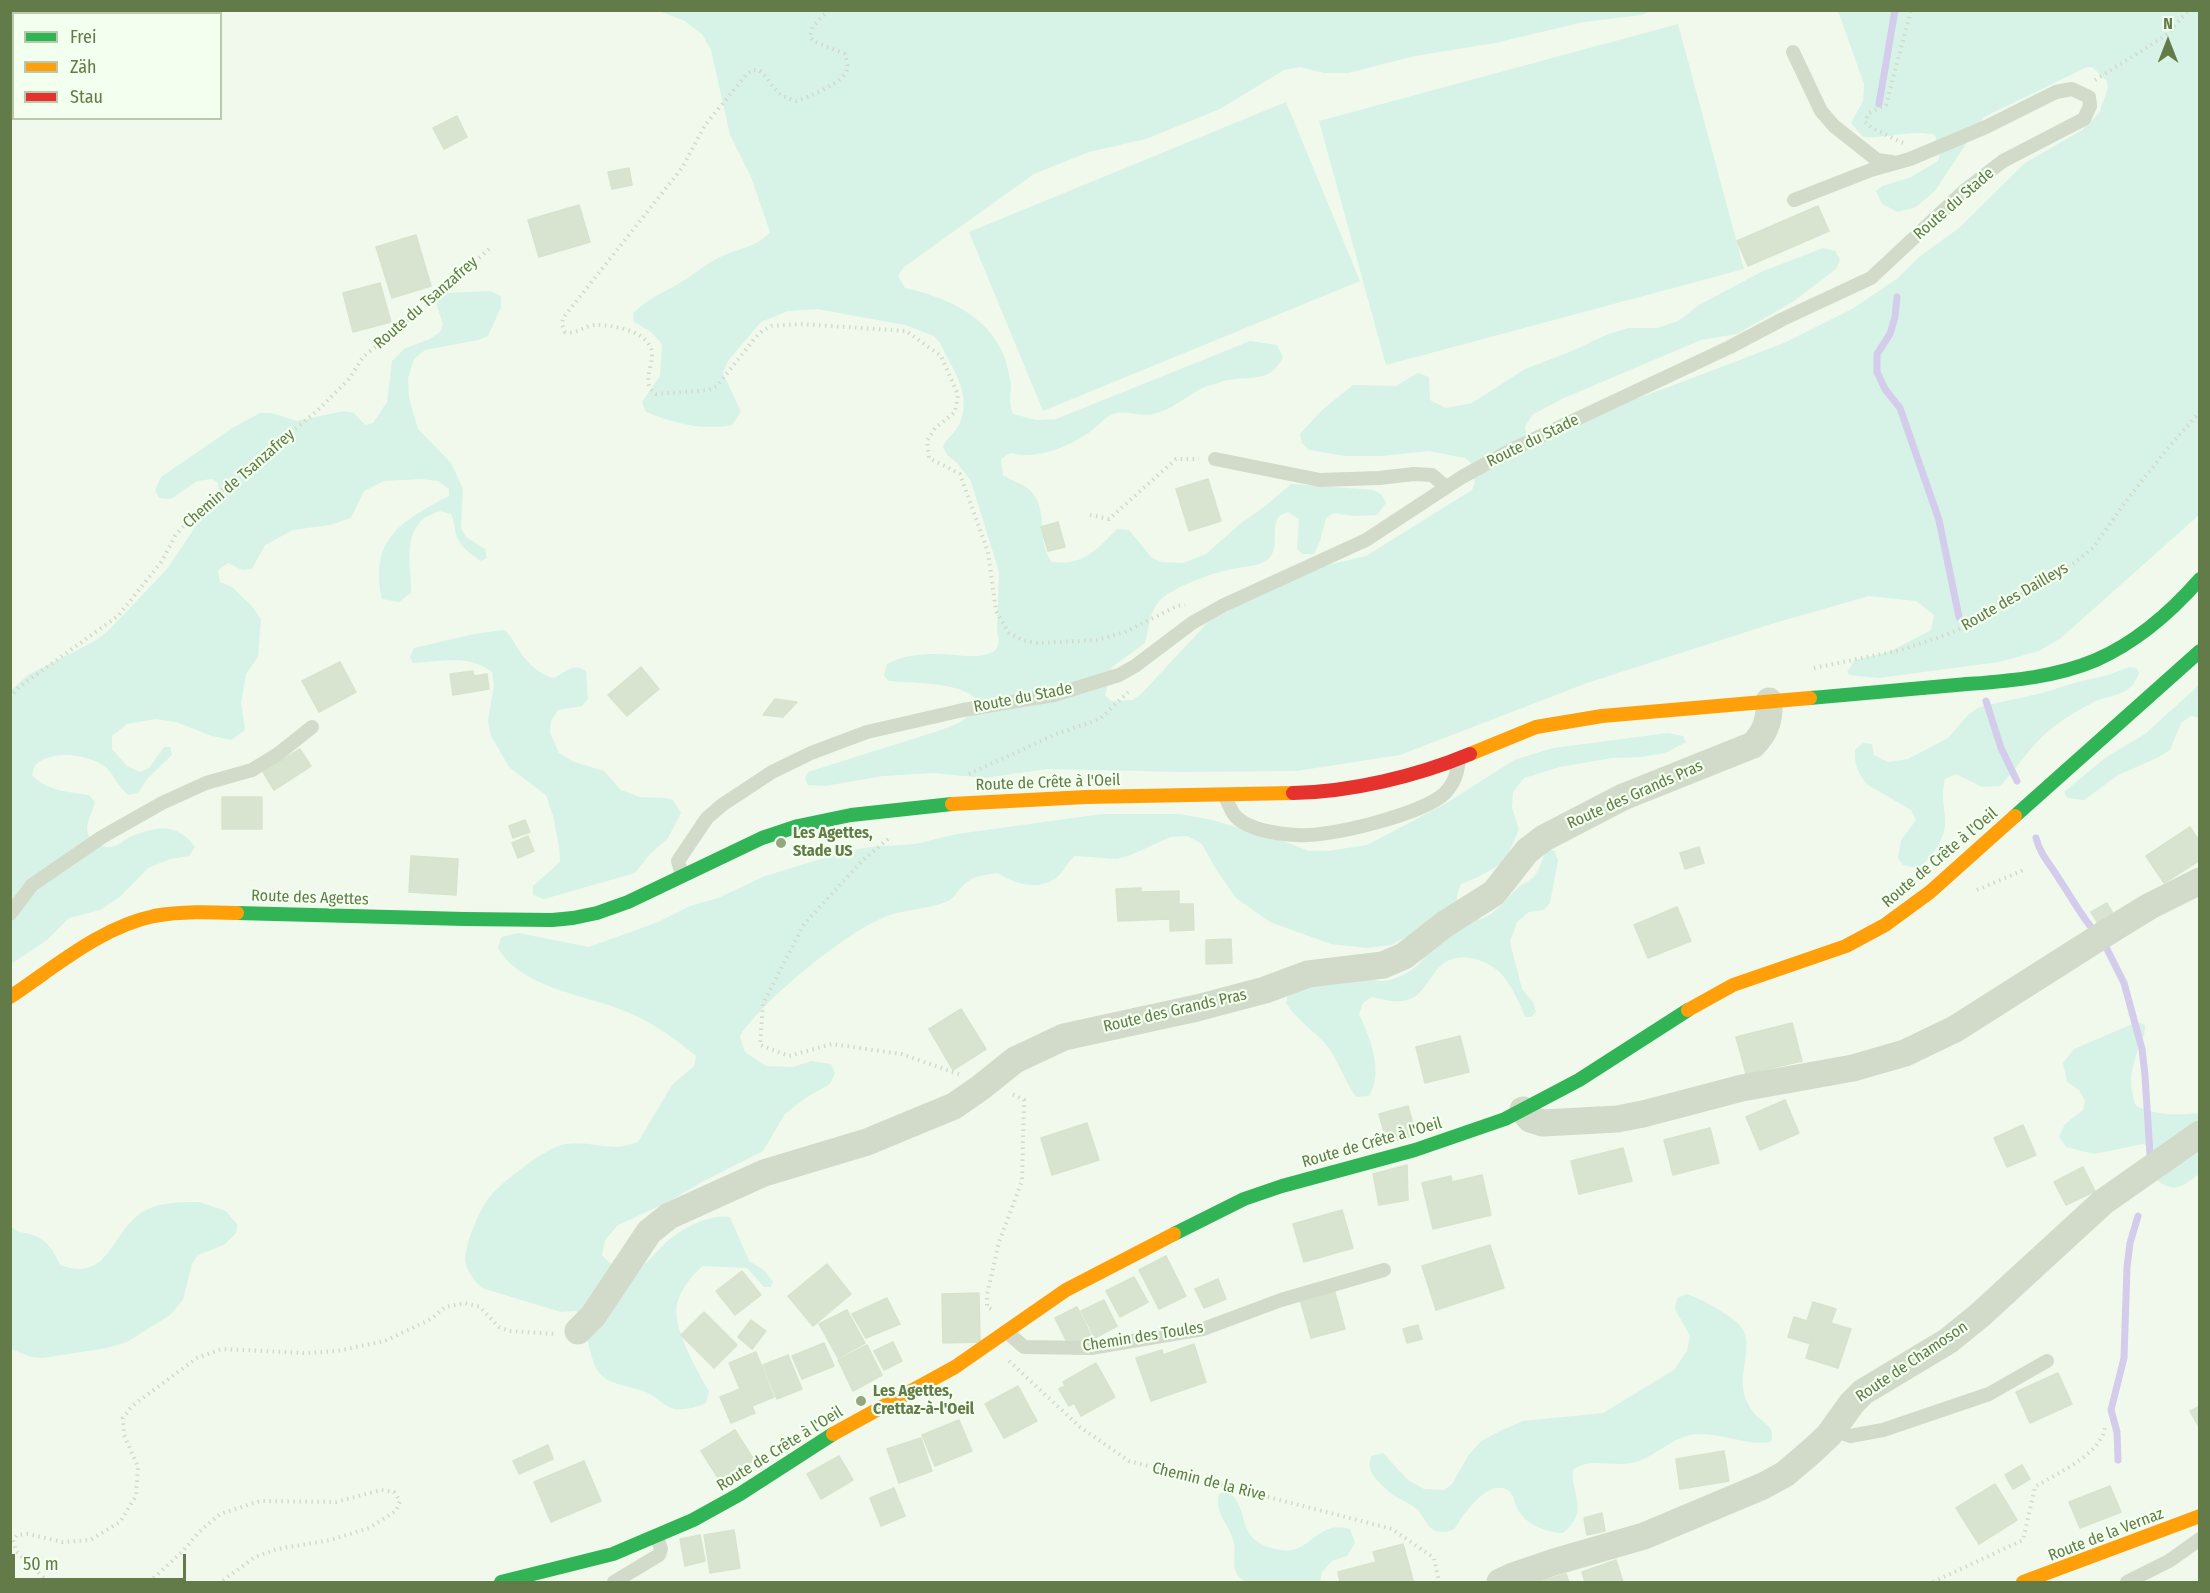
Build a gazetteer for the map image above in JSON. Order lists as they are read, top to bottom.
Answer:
{
  "streets": {
    "street": [
      "Route de Crête à l'Oeil",
      "Route des Grands Pras",
      "Route des Agettes",
      "Route de Chamoson",
      "Route de la Vernaz"
    ],
    "lane": ["Route du Stade", "Chemin des Toules"],
    "path": [
      "Route du Tsanzafrey",
      "Chemin de Tsanzafrey",
      "Route des Dailleys",
      "Chemin de la Rive"
    ]
  },
  "crossings": [
    ["Route du Stade", "Route de Crête à l'Oeil"],
    ["Route du Tsanzafrey", "Chemin de Tsanzafrey"],
    ["Route de Crête à l'Oeil", "Route des Grands Pras"],
    ["Route de Crête à l'Oeil", "Route des Agettes"],
    ["Route de Crête à l'Oeil", "Chemin des Toules"],
    ["Route de Crête à l'Oeil", "Chemin de la Rive"]
  ],
  "places": ["Les Agettes, Stade US", "Les Agettes, Crettaz-à-l'Oeil"],
  "legend": ["Frei", "Zäh", "Stau"],
  "scale_bar": "50 m",
  "north": "top"
}
